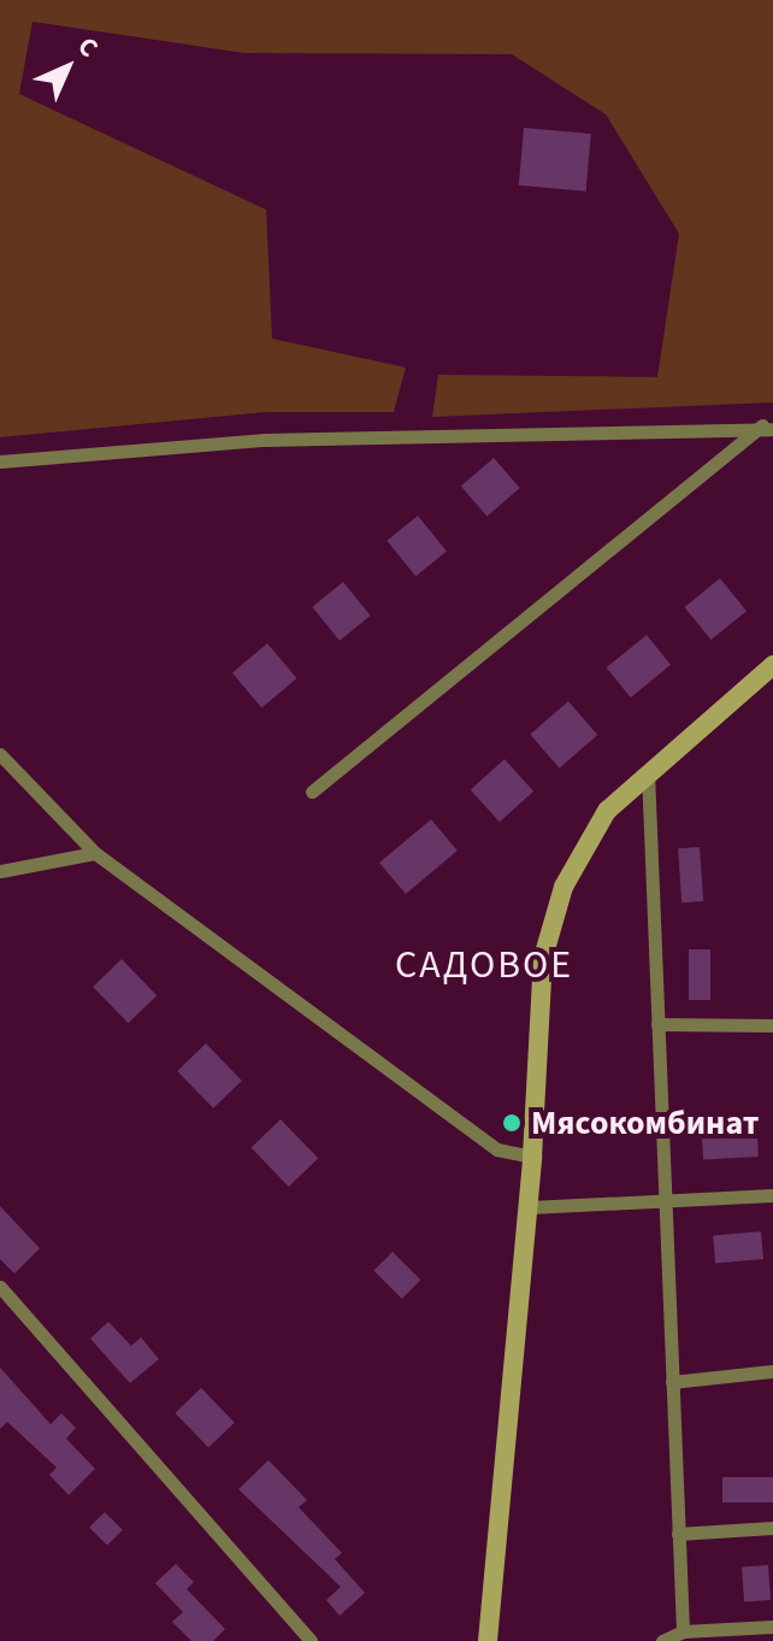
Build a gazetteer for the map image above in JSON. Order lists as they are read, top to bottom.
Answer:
{
  "districts": ["САДОВОЕ"],
  "places": ["Мясокомбинат"],
  "north": "top right"
}
